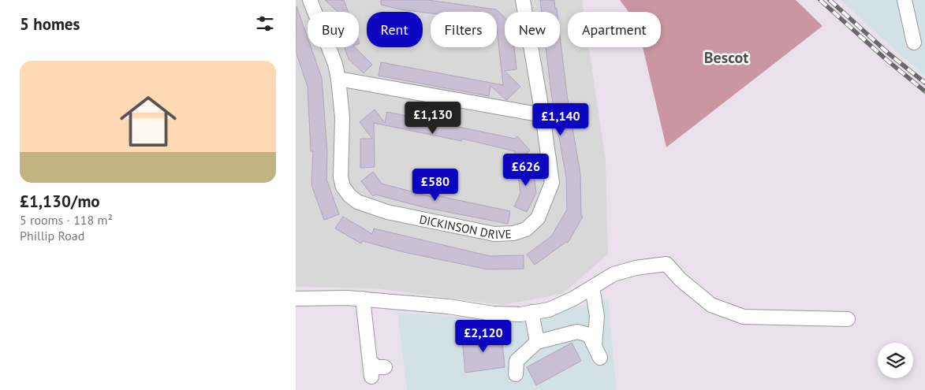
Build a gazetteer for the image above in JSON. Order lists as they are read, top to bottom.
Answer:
{
  "streets": {
    "street": ["DICKINSON DRIVE"]
  },
  "districts": ["Bescot"],
  "page": {
    "heading": "5 homes",
    "chip": [
      "Buy",
      "Rent",
      "Filters",
      "New",
      "Apartment"
    ],
    "list": [
      {
        "name": "£1,130/mo",
        "note": "5 rooms · 118 m² · Phillip Road"
      }
    ],
    "price": [
      "£1,130",
      "£1,140",
      "£626",
      "£580",
      "£2,120"
    ]
  }
}
